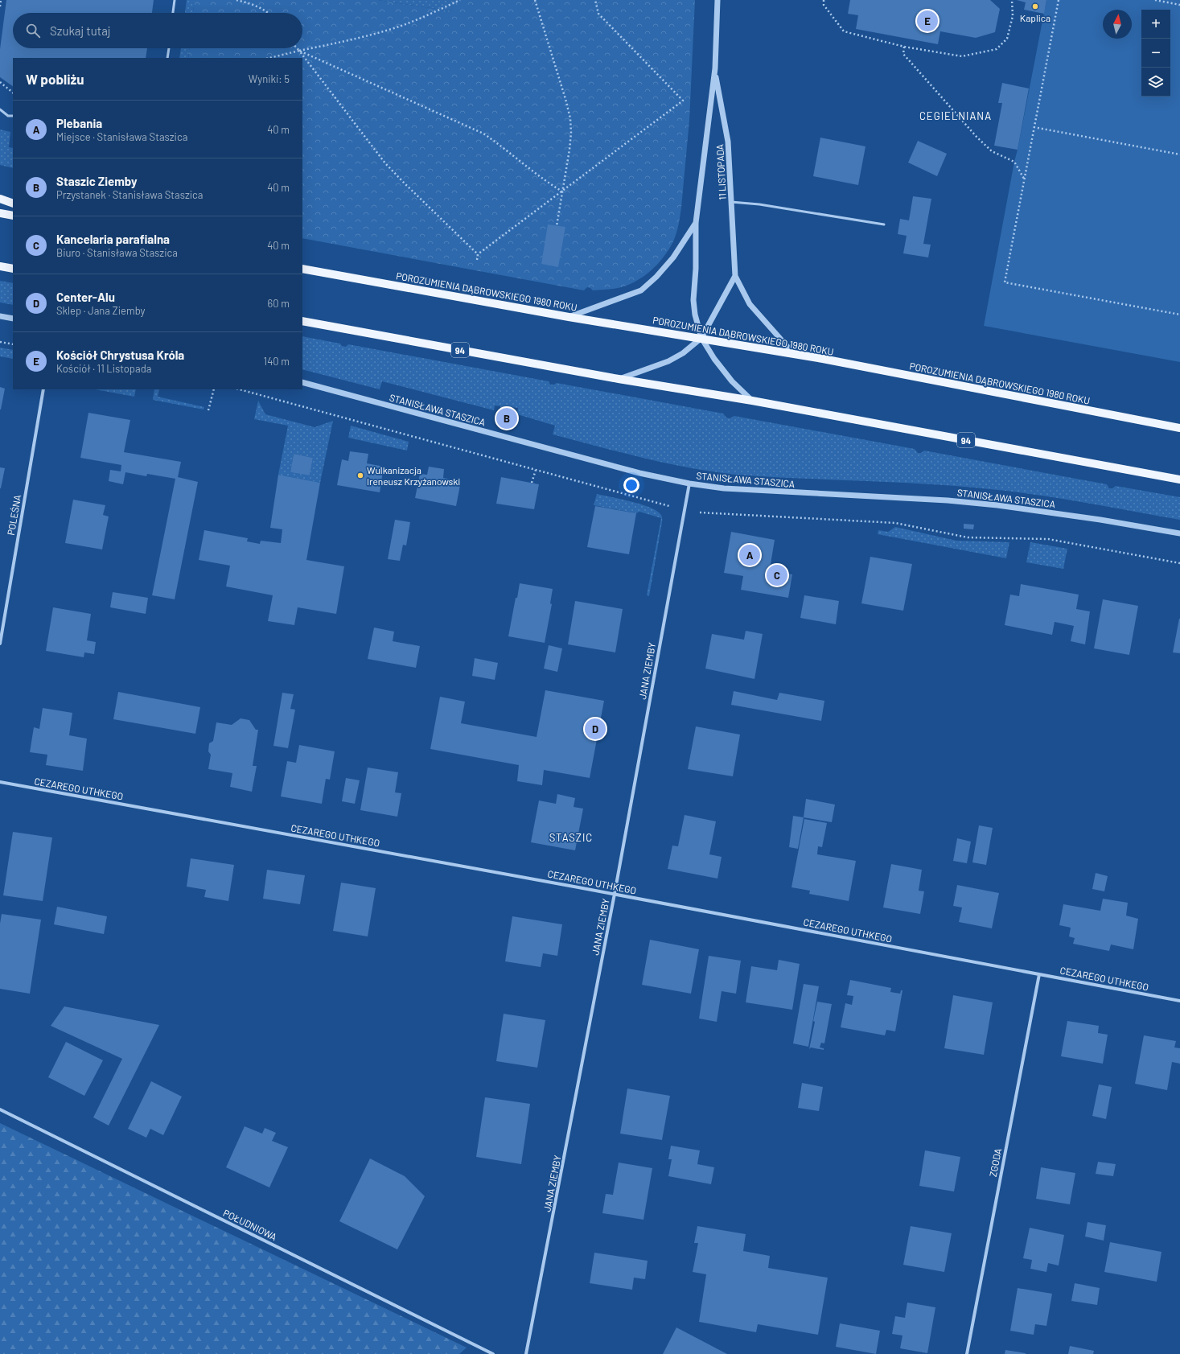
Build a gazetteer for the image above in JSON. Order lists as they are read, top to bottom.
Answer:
{
  "streets": {
    "main road": ["POROZUMIENIA DĄBROWSKIEGO 1980 ROKU", "94"],
    "street": [
      "11 LISTOPADA",
      "STANISŁAWA STASZICA",
      "POLEŚNA",
      "JANA ZIEMBY",
      "CEZAREGO UTHKEGO",
      "ZGODA",
      "POŁUDNIOWA"
    ]
  },
  "crossings": [
    ["11 LISTOPADA", "POROZUMIENIA DĄBROWSKIEGO 1980 ROKU"],
    ["11 LISTOPADA", "94"],
    ["STANISŁAWA STASZICA", "JANA ZIEMBY"],
    ["JANA ZIEMBY", "CEZAREGO UTHKEGO"],
    ["CEZAREGO UTHKEGO", "ZGODA"]
  ],
  "districts": ["CEGIELNIANA", "STASZIC"],
  "places": ["Kaplica", "Wulkanizacja Ireneusz Krzyżanowski"],
  "north": "top",
  "page": {
    "pins": [
      "E",
      "B",
      "A",
      "C",
      "D"
    ],
    "map_buttons": ["+", "−"],
    "search": "Szukaj tutaj",
    "heading": ["W pobliżu", "Wyniki: 5"],
    "list": [
      {
        "mark": "A",
        "name": "Plebania",
        "note": "Miejsce · Stanisława Staszica",
        "value": "40 m"
      },
      {
        "mark": "B",
        "name": "Staszic Ziemby",
        "note": "Przystanek · Stanisława Staszica",
        "value": "40 m"
      },
      {
        "mark": "C",
        "name": "Kancelaria parafialna",
        "note": "Biuro · Stanisława Staszica",
        "value": "40 m"
      },
      {
        "mark": "D",
        "name": "Center-Alu",
        "note": "Sklep · Jana Ziemby",
        "value": "60 m"
      },
      {
        "mark": "E",
        "name": "Kościół Chrystusa Króla",
        "note": "Kościół · 11 Listopada",
        "value": "140 m"
      }
    ]
  }
}
